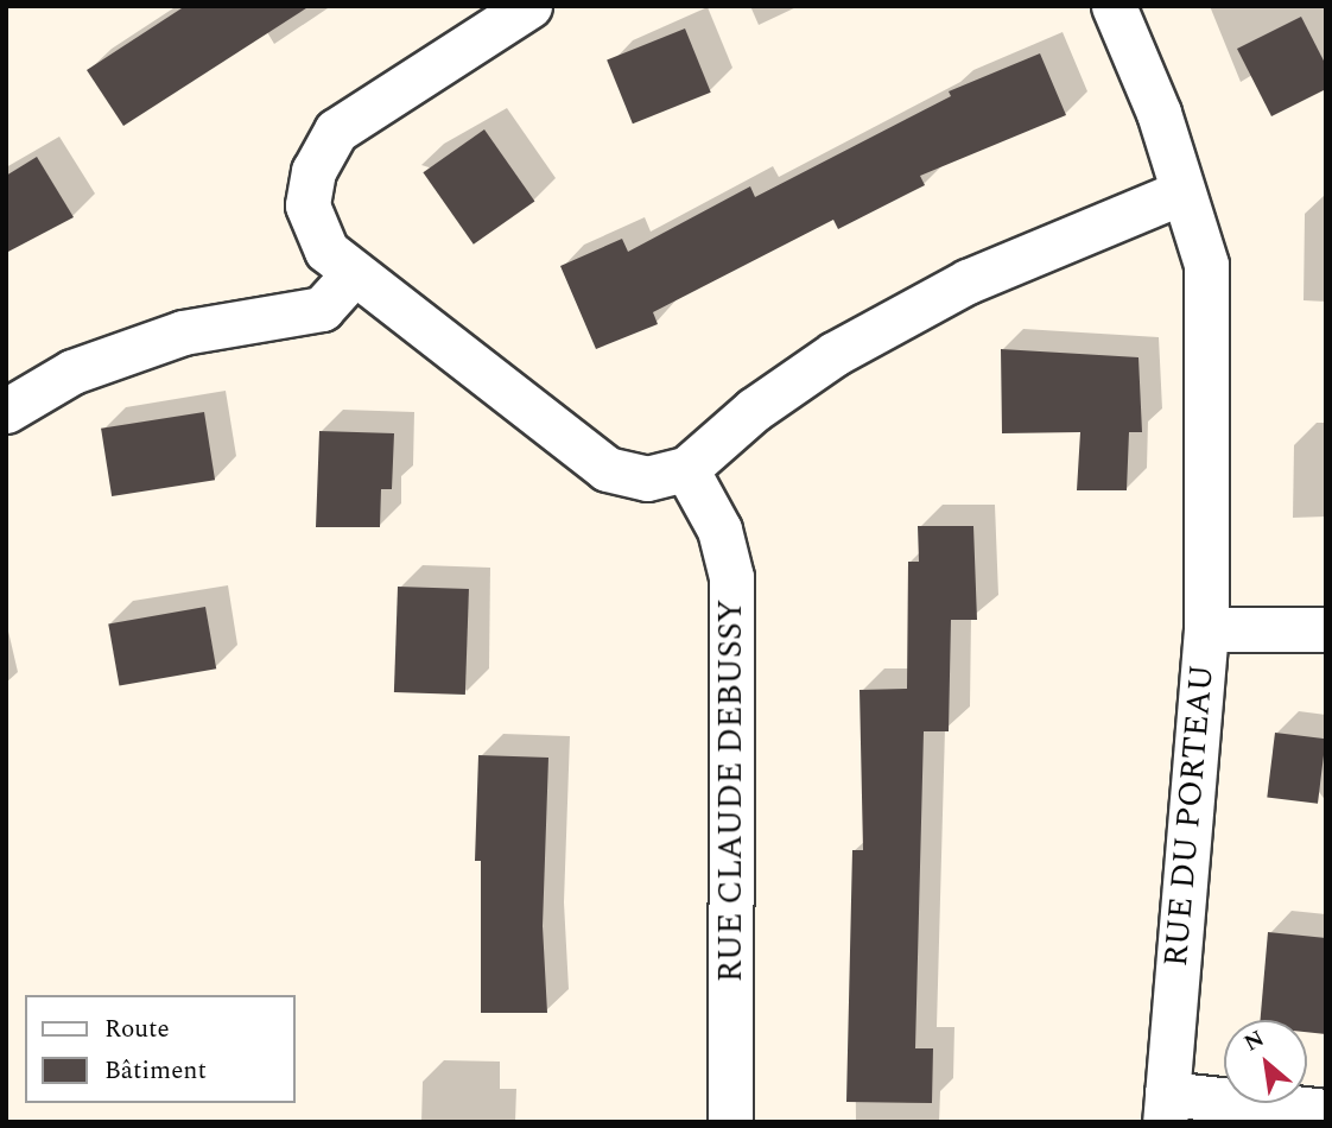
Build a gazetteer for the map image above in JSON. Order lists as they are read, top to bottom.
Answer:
{
  "streets": {
    "street": ["RUE CLAUDE DEBUSSY", "RUE DU PORTEAU"]
  },
  "legend": ["Route", "Bâtiment"],
  "north": "top left"
}
